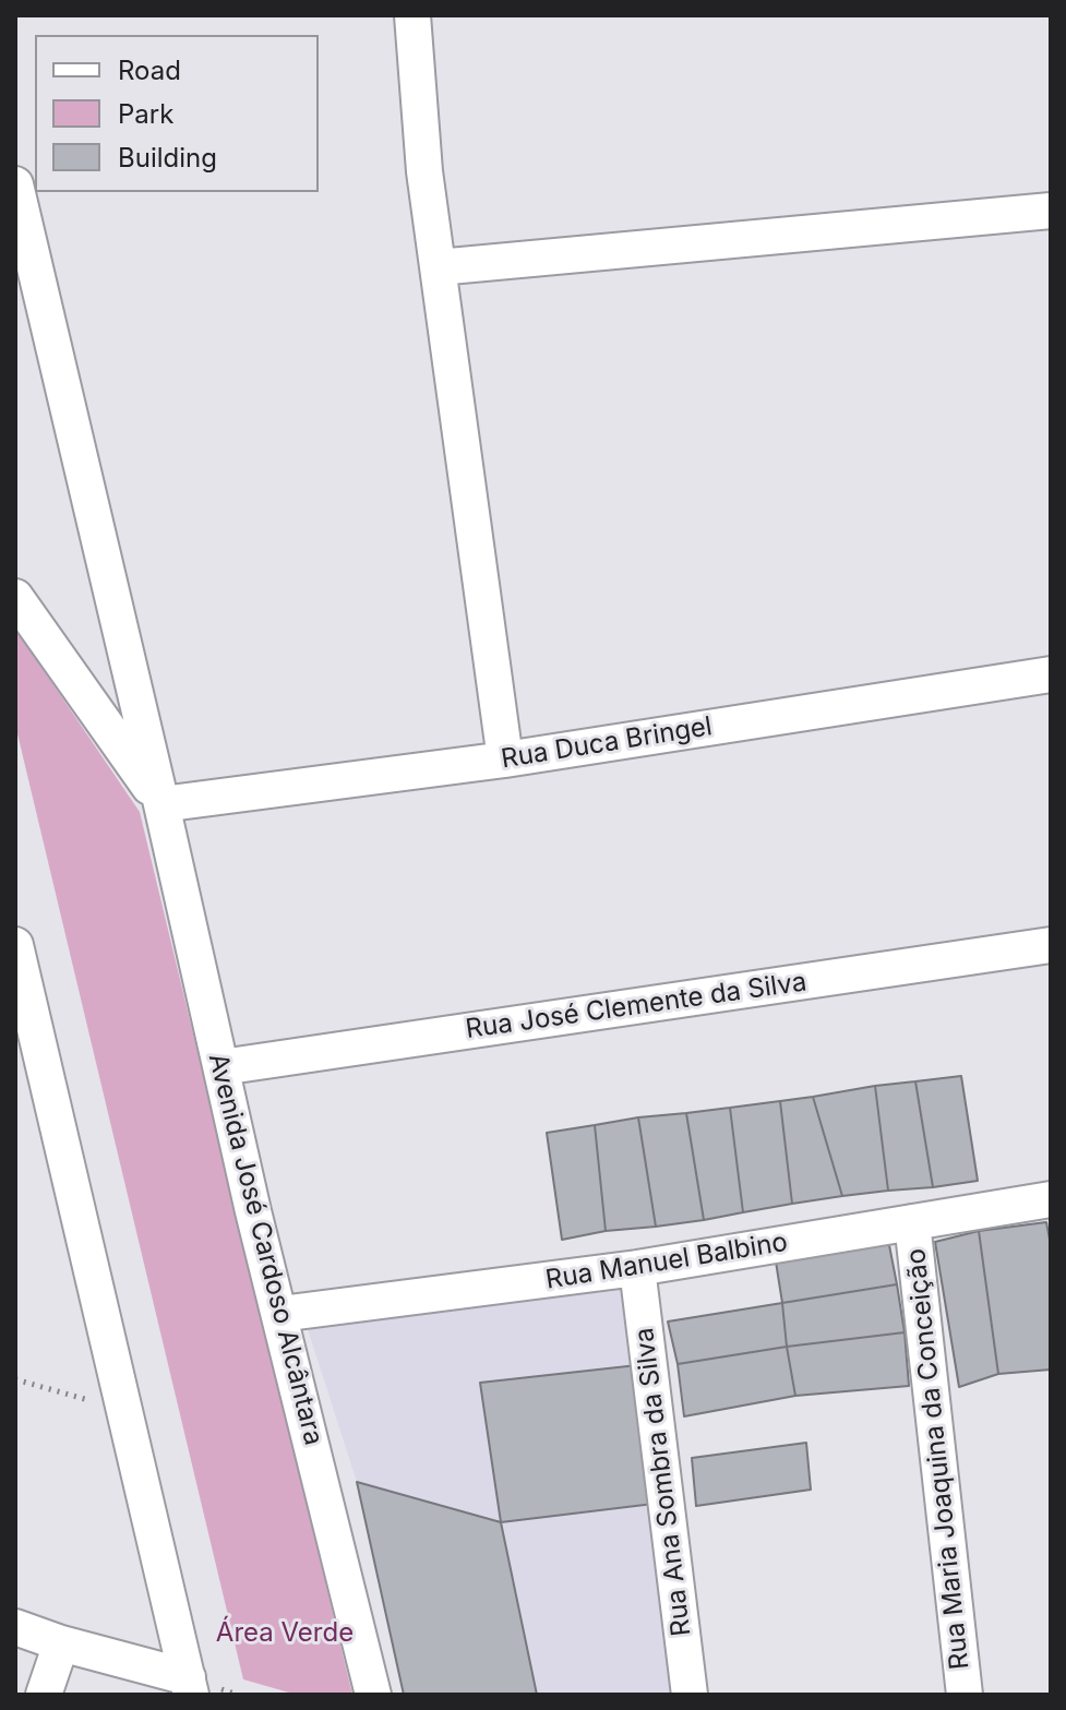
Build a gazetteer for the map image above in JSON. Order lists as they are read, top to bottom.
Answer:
{
  "streets": {
    "street": [
      "Rua Duca Bringel",
      "Rua José Clemente da Silva",
      "Avenida José Cardoso Alcântara",
      "Rua Manuel Balbino",
      "Rua Maria Joaquina da Conceição",
      "Rua Ana Sombra da Silva"
    ]
  },
  "crossings": [
    ["Rua Duca Bringel", "Avenida José Cardoso Alcântara"],
    ["Rua José Clemente da Silva", "Avenida José Cardoso Alcântara"],
    ["Avenida José Cardoso Alcântara", "Rua Manuel Balbino"],
    ["Rua Manuel Balbino", "Rua Maria Joaquina da Conceição"],
    ["Rua Manuel Balbino", "Rua Ana Sombra da Silva"]
  ],
  "parks": ["Área Verde"],
  "legend": ["Road", "Park", "Building"]
}
